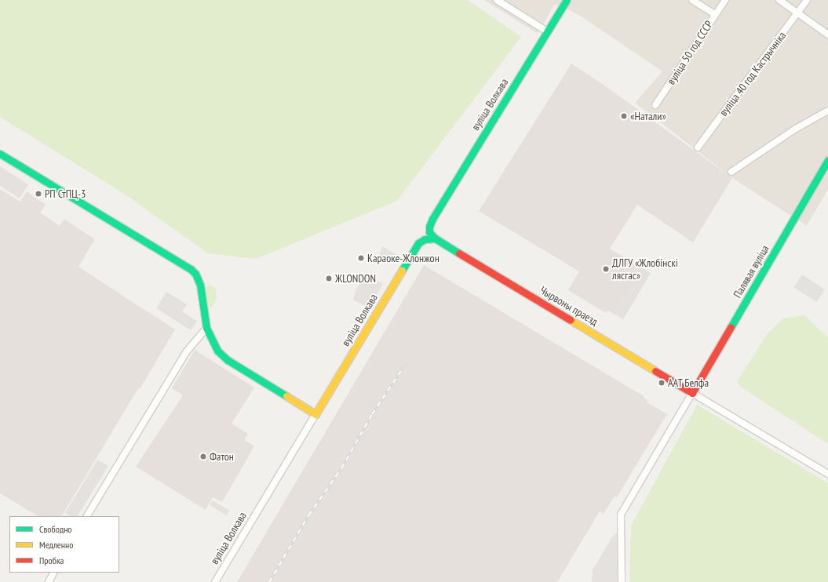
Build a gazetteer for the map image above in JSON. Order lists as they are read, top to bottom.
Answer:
{
  "streets": {
    "street": [
      "вуліца 50 год СССР",
      "вуліца 40 год Кастрычніка",
      "вуліца Волкава",
      "Палявая вуліца",
      "Чырвоны праезд"
    ]
  },
  "crossings": [
    ["вуліца Волкава", "Чырвоны праезд"],
    ["Палявая вуліца", "Чырвоны праезд"]
  ],
  "places": [
    "«Натали»",
    "РП СтПЦ-3",
    "Караоке-Жлонжон",
    "ДЛГУ «Жлобінскі лясгас»",
    "ЖLONDON",
    "ААТ Белфа",
    "Фатон"
  ],
  "legend": ["Свободно", "Медленно", "Пробка"]
}
